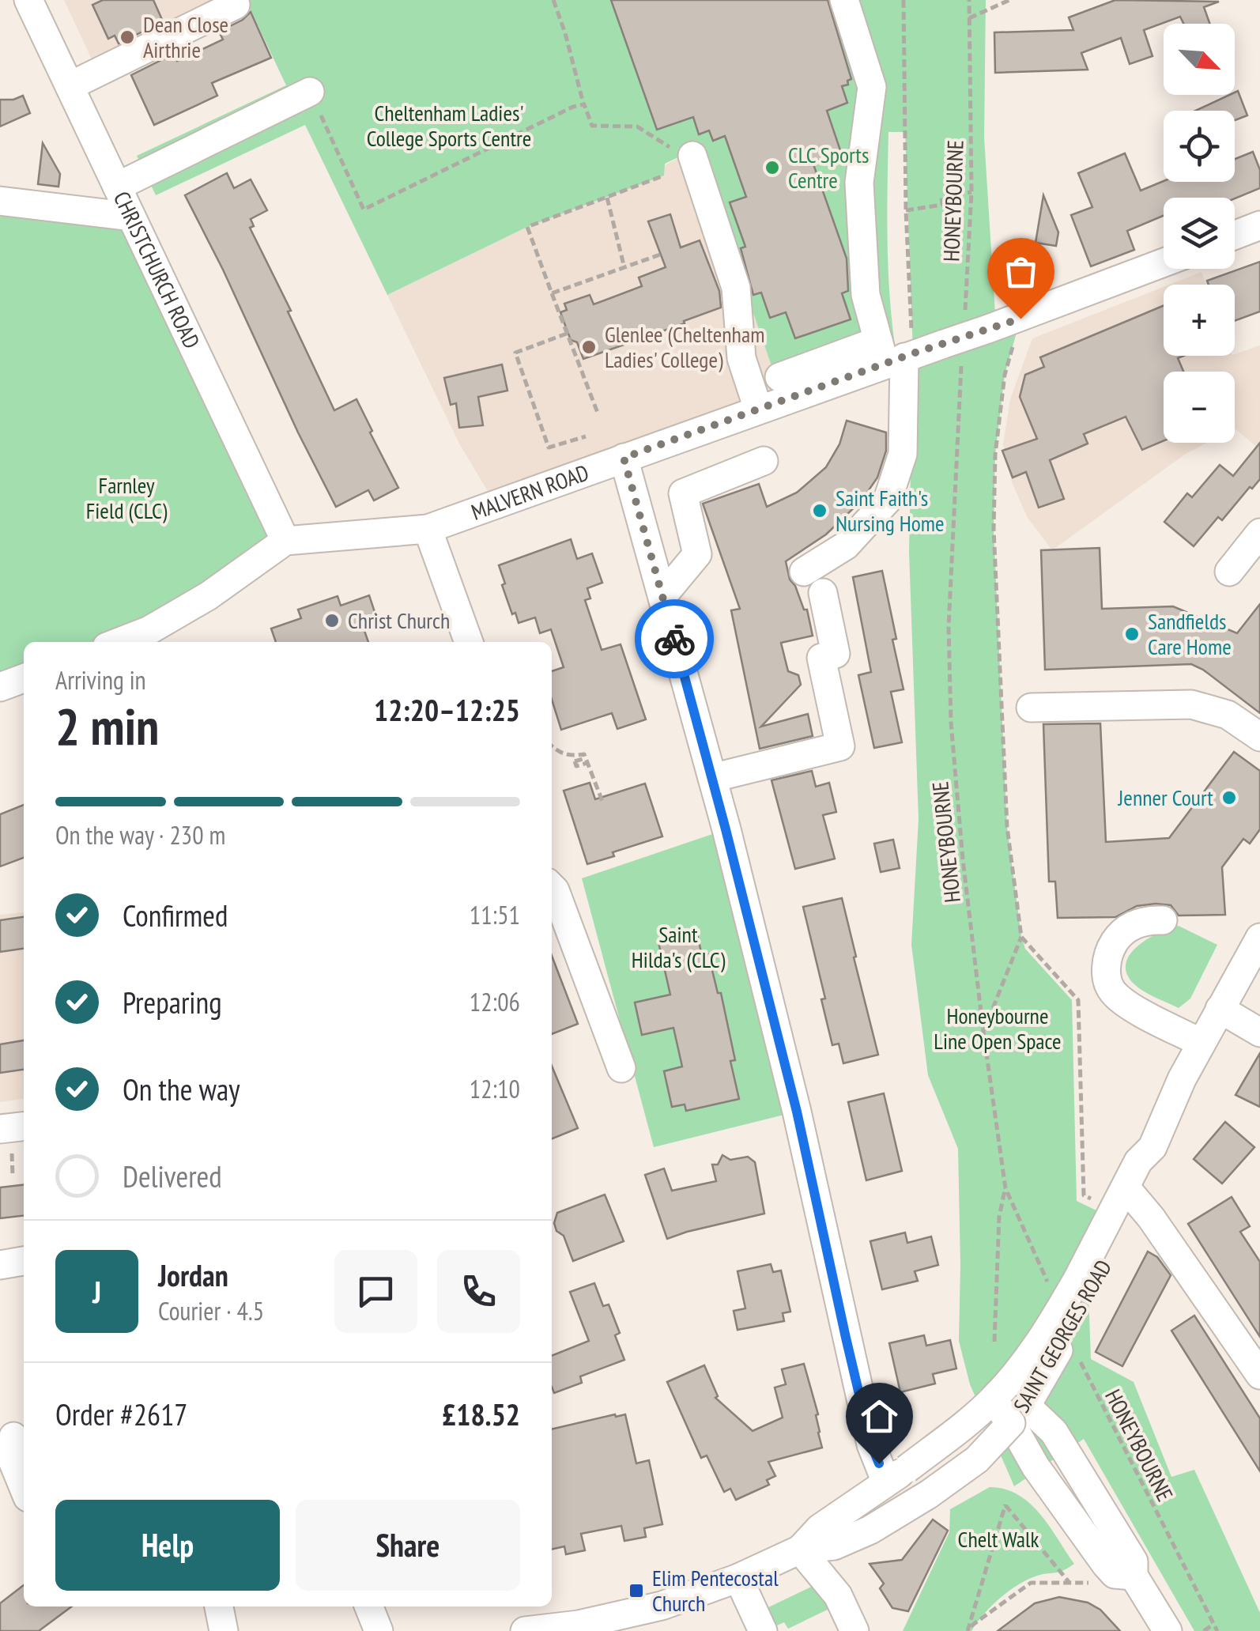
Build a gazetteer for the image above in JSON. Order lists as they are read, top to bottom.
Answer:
{
  "streets": {
    "street": ["CHRISTCHURCH ROAD", "MALVERN ROAD", "SAINT GEORGES ROAD"],
    "path": ["HONEYBOURNE"]
  },
  "crossings": [
    ["HONEYBOURNE", "MALVERN ROAD"],
    ["CHRISTCHURCH ROAD", "MALVERN ROAD"]
  ],
  "parks": [
    "Cheltenham Ladies' College Sports Centre",
    "Farnley Field (CLC)",
    "Saint Hilda's (CLC)",
    "Honeybourne Line Open Space",
    "Chelt Walk"
  ],
  "places": {
    "other": [
      "Dean Close Airthrie",
      "CLC Sports Centre",
      "Glenlee (Cheltenham Ladies' College)",
      "Saint Faith's Nursing Home",
      "Christ Church",
      "Sandfields Care Home",
      "Jenner Court"
    ],
    "transit": ["Elim Pentecostal Church"]
  },
  "north": "bottom right",
  "page": {
    "map_buttons": ["+", "−"],
    "heading": ["2 min", "Arriving in", "12:20–12:25"],
    "panel": [
      "Jordan",
      "Courier · 4.5",
      "Order #2617",
      "£18.52"
    ],
    "bar": "On the way · 230 m",
    "list": [
      ["Confirmed", "11:51"],
      ["Preparing", "12:06"],
      ["On the way", "12:10"],
      "Delivered"
    ],
    "round": "J",
    "buttons": ["Help", "Share"]
  }
}
